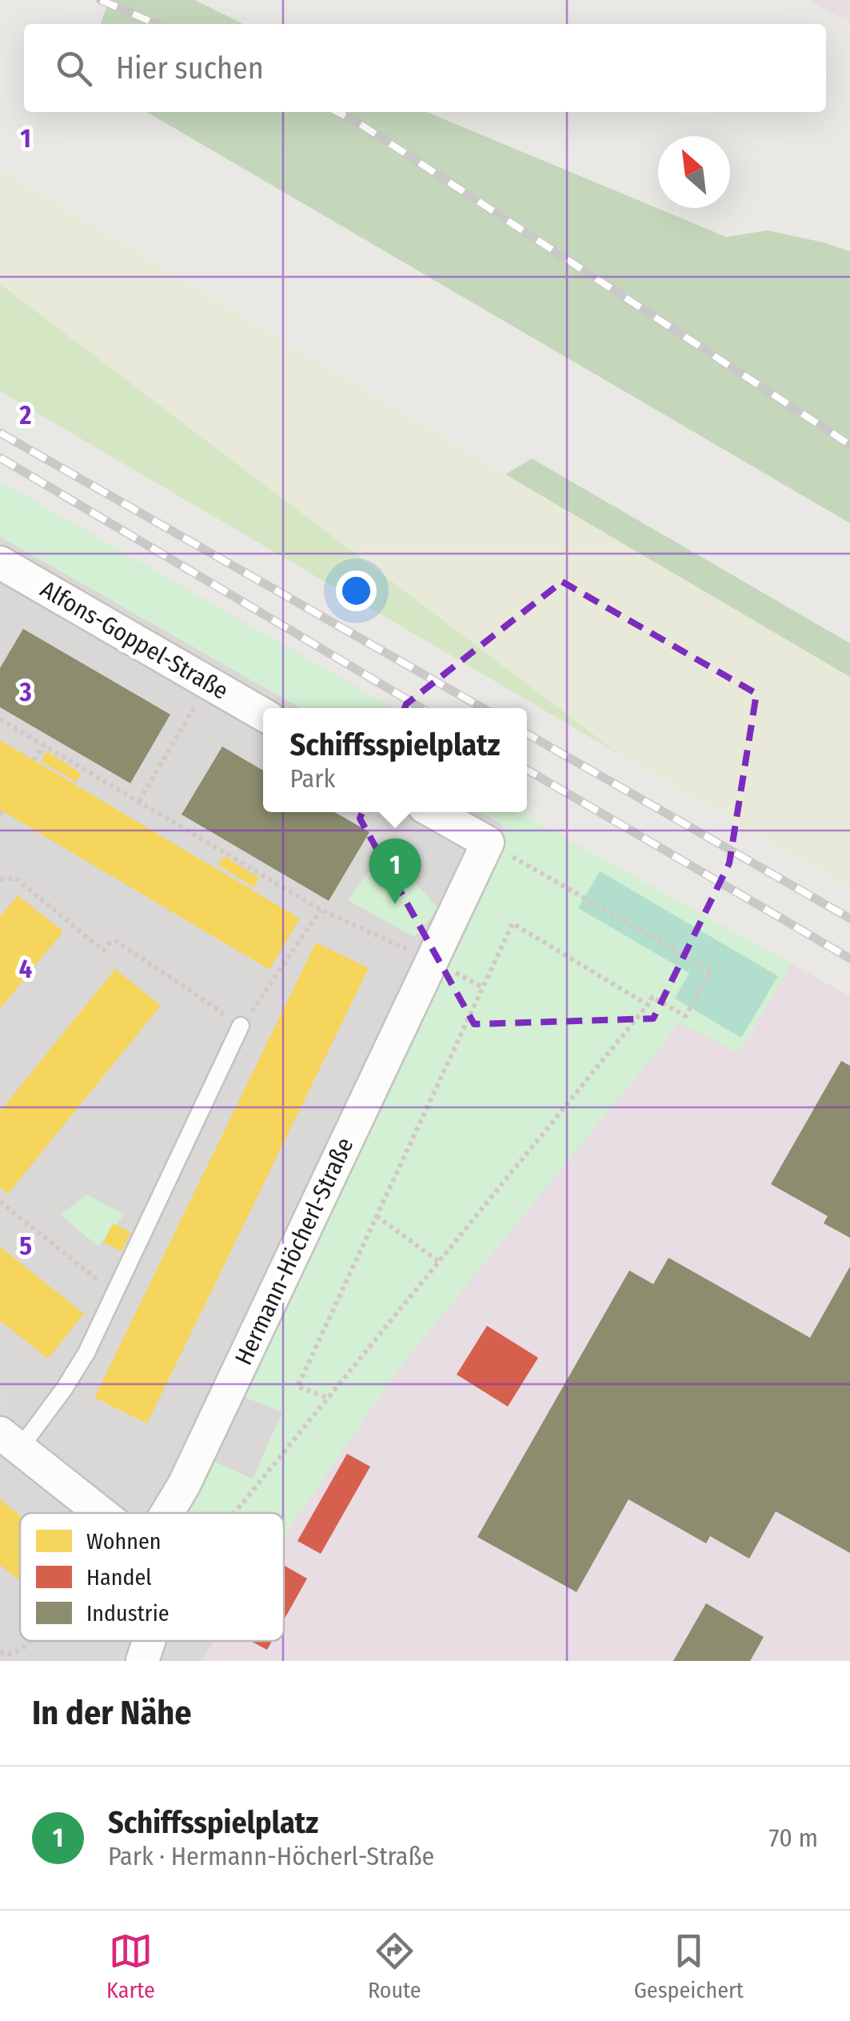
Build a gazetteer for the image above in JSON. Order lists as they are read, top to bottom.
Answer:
{
  "streets": {
    "street": ["Alfons-Goppel-Straße", "Hermann-Höcherl-Straße"]
  },
  "legend": ["Wohnen", "Handel", "Industrie"],
  "north": "top left",
  "page": {
    "search": "Hier suchen",
    "popup": ["Schiffsspielplatz", "Park"],
    "pins": "1",
    "heading": "In der Nähe",
    "list": [
      {
        "mark": "1",
        "name": "Schiffsspielplatz",
        "note": "Park · Hermann-Höcherl-Straße",
        "value": "70 m"
      }
    ],
    "nav": ["Karte", "Route", "Gespeichert"]
  },
  "grid": {
    "rows": [
      "1",
      "2",
      "3",
      "4",
      "5"
    ]
  }
}
